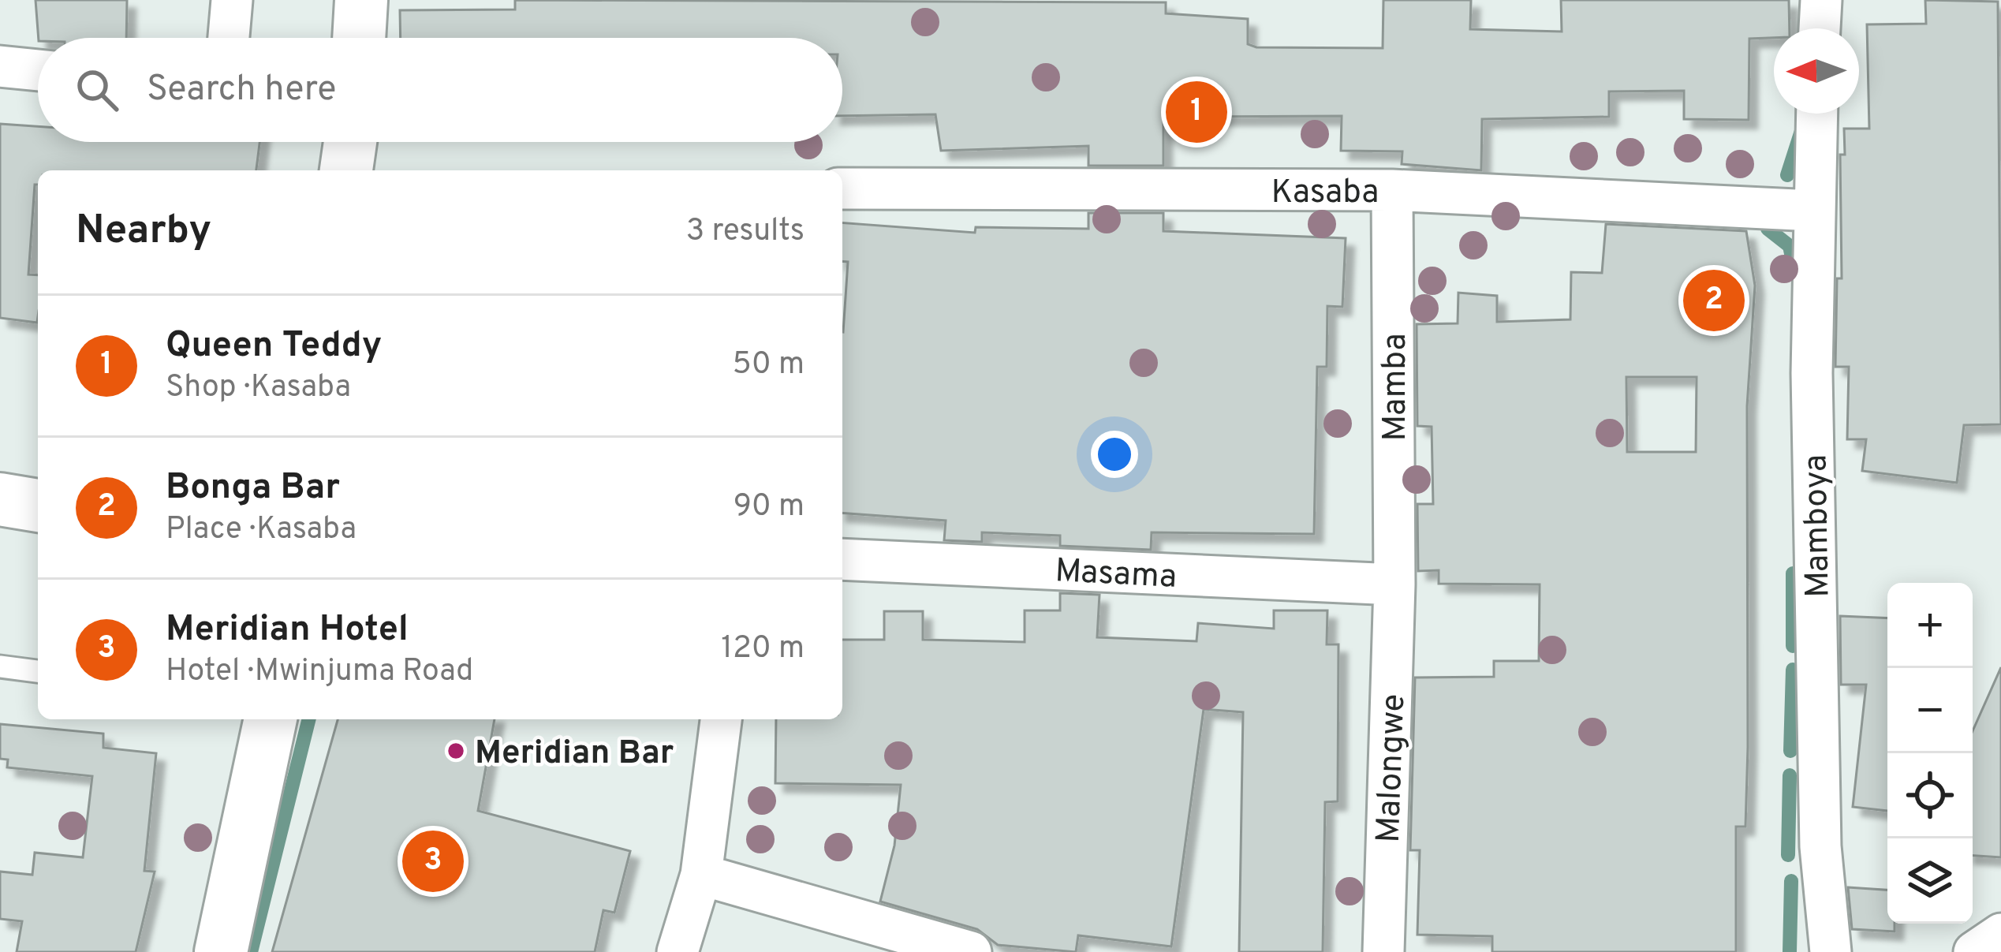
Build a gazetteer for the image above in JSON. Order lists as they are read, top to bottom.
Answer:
{
  "streets": {
    "street": [
      "Kasaba",
      "Mamba",
      "Mamboya",
      "Masama",
      "Malongwe"
    ]
  },
  "crossings": [
    ["Kasaba", "Mamba"],
    ["Kasaba", "Mamboya"],
    ["Mamba", "Masama"],
    ["Mamba", "Malongwe"],
    ["Masama", "Malongwe"]
  ],
  "places": ["Meridian Bar"],
  "north": "left",
  "page": {
    "search": "Search here",
    "pins": ["1", "2", "3"],
    "heading": ["Nearby", "3 results"],
    "list": [
      {
        "mark": "1",
        "name": "Queen Teddy",
        "note": "Shop · Kasaba",
        "value": "50 m"
      },
      {
        "mark": "2",
        "name": "Bonga Bar",
        "note": "Place · Kasaba",
        "value": "90 m"
      },
      {
        "mark": "3",
        "name": "Meridian Hotel",
        "note": "Hotel · Mwinjuma Road",
        "value": "120 m"
      }
    ],
    "map_buttons": ["+", "−"]
  }
}
